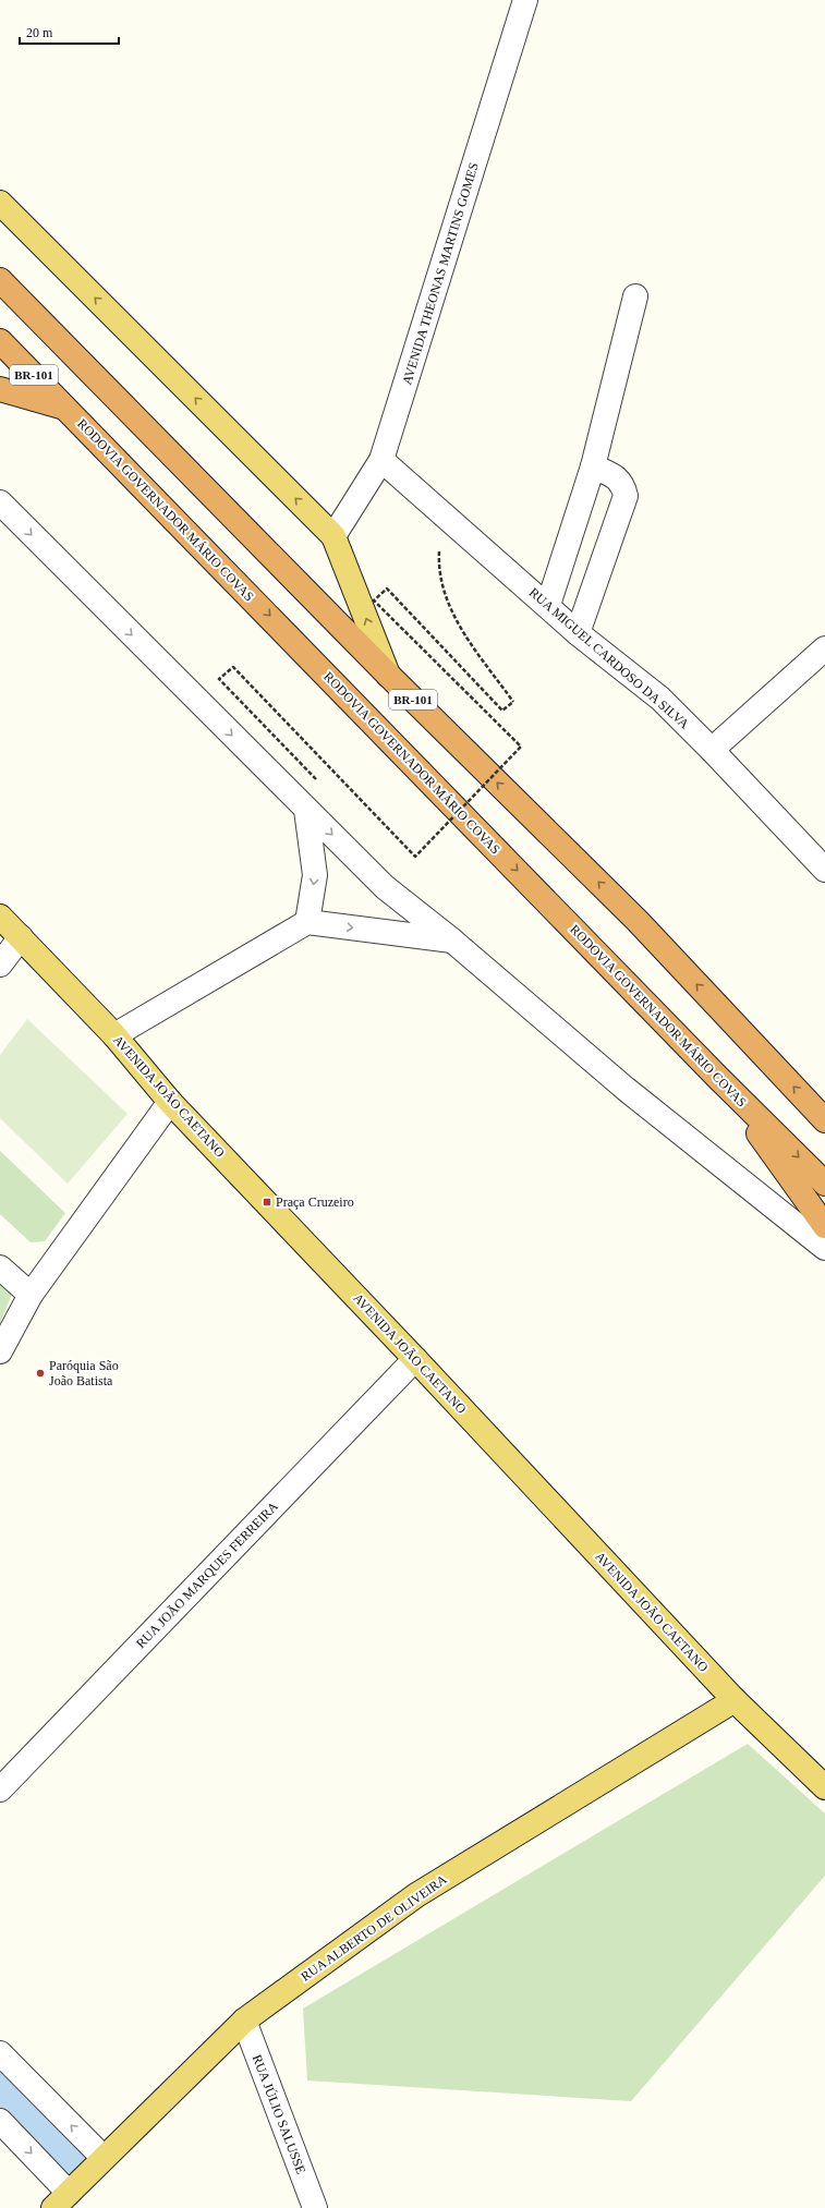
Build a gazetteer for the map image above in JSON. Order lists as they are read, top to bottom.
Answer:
{
  "streets": {
    "highway": ["BR-101", "RODOVIA GOVERNADOR MÁRIO COVAS"],
    "main road": ["AVENIDA JOÃO CAETANO", "RUA ALBERTO DE OLIVEIRA"],
    "street": [
      "AVENIDA THEONAS MARTINS GOMES",
      "RUA MIGUEL CARDOSO DA SILVA",
      "RUA JOÃO MARQUES FERREIRA",
      "RUA JÚLIO SALUSSE"
    ]
  },
  "crossings": [
    ["AVENIDA THEONAS MARTINS GOMES", "RUA MIGUEL CARDOSO DA SILVA"],
    ["AVENIDA JOÃO CAETANO", "RUA JOÃO MARQUES FERREIRA"],
    ["AVENIDA JOÃO CAETANO", "RUA ALBERTO DE OLIVEIRA"],
    ["RUA ALBERTO DE OLIVEIRA", "RUA JÚLIO SALUSSE"]
  ],
  "places": {
    "transit": ["Praça Cruzeiro"],
    "other": ["Paróquia São João Batista"]
  },
  "scale_bar": "20 m"
}
